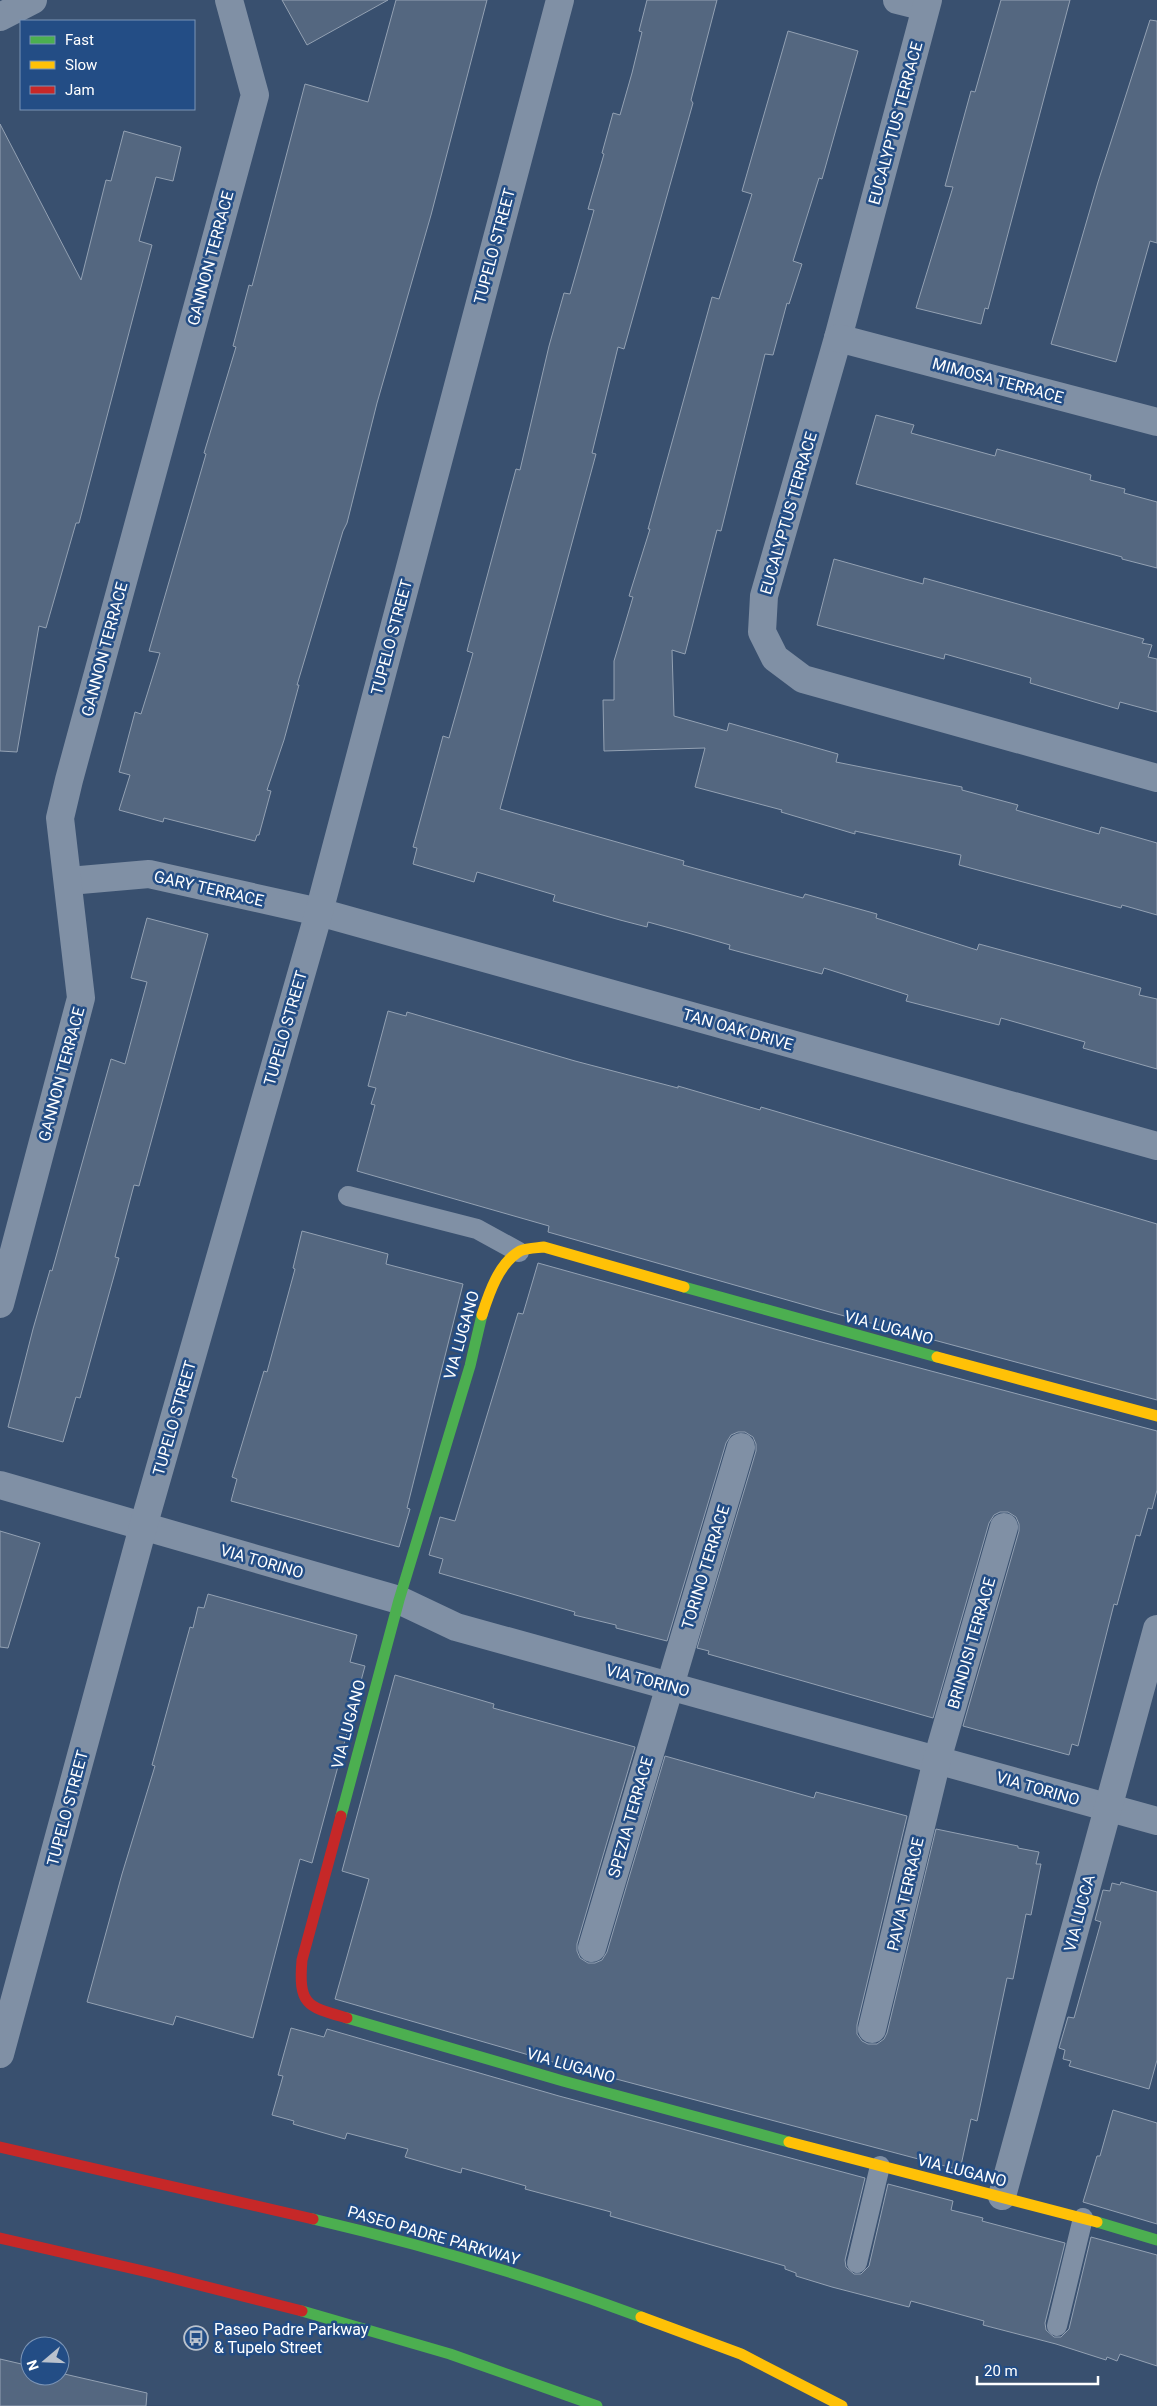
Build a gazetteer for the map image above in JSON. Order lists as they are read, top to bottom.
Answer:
{
  "streets": {
    "street": [
      "EUCALYPTUS TERRACE",
      "TUPELO STREET",
      "GANNON TERRACE",
      "MIMOSA TERRACE",
      "GARY TERRACE",
      "TAN OAK DRIVE",
      "VIA LUGANO",
      "VIA TORINO",
      "TORINO TERRACE",
      "BRINDISI TERRACE",
      "SPEZIA TERRACE",
      "PAVIA TERRACE",
      "VIA LUCCA",
      "PASEO PADRE PARKWAY"
    ]
  },
  "crossings": [
    ["EUCALYPTUS TERRACE", "MIMOSA TERRACE"],
    ["TUPELO STREET", "GARY TERRACE"],
    ["TUPELO STREET", "TAN OAK DRIVE"],
    ["TUPELO STREET", "VIA TORINO"],
    ["GANNON TERRACE", "GARY TERRACE"],
    ["GARY TERRACE", "TAN OAK DRIVE"],
    ["VIA LUGANO", "VIA TORINO"],
    ["VIA LUGANO", "VIA LUCCA"],
    ["VIA TORINO", "TORINO TERRACE"],
    ["VIA TORINO", "BRINDISI TERRACE"],
    ["VIA TORINO", "SPEZIA TERRACE"],
    ["VIA TORINO", "PAVIA TERRACE"],
    ["VIA TORINO", "VIA LUCCA"],
    ["TORINO TERRACE", "SPEZIA TERRACE"],
    ["BRINDISI TERRACE", "PAVIA TERRACE"]
  ],
  "places": {
    "bus stop": ["Paseo Padre Parkway & Tupelo Street"]
  },
  "legend": ["Fast", "Slow", "Jam"],
  "scale_bar": "20 m",
  "north": "left"
}
